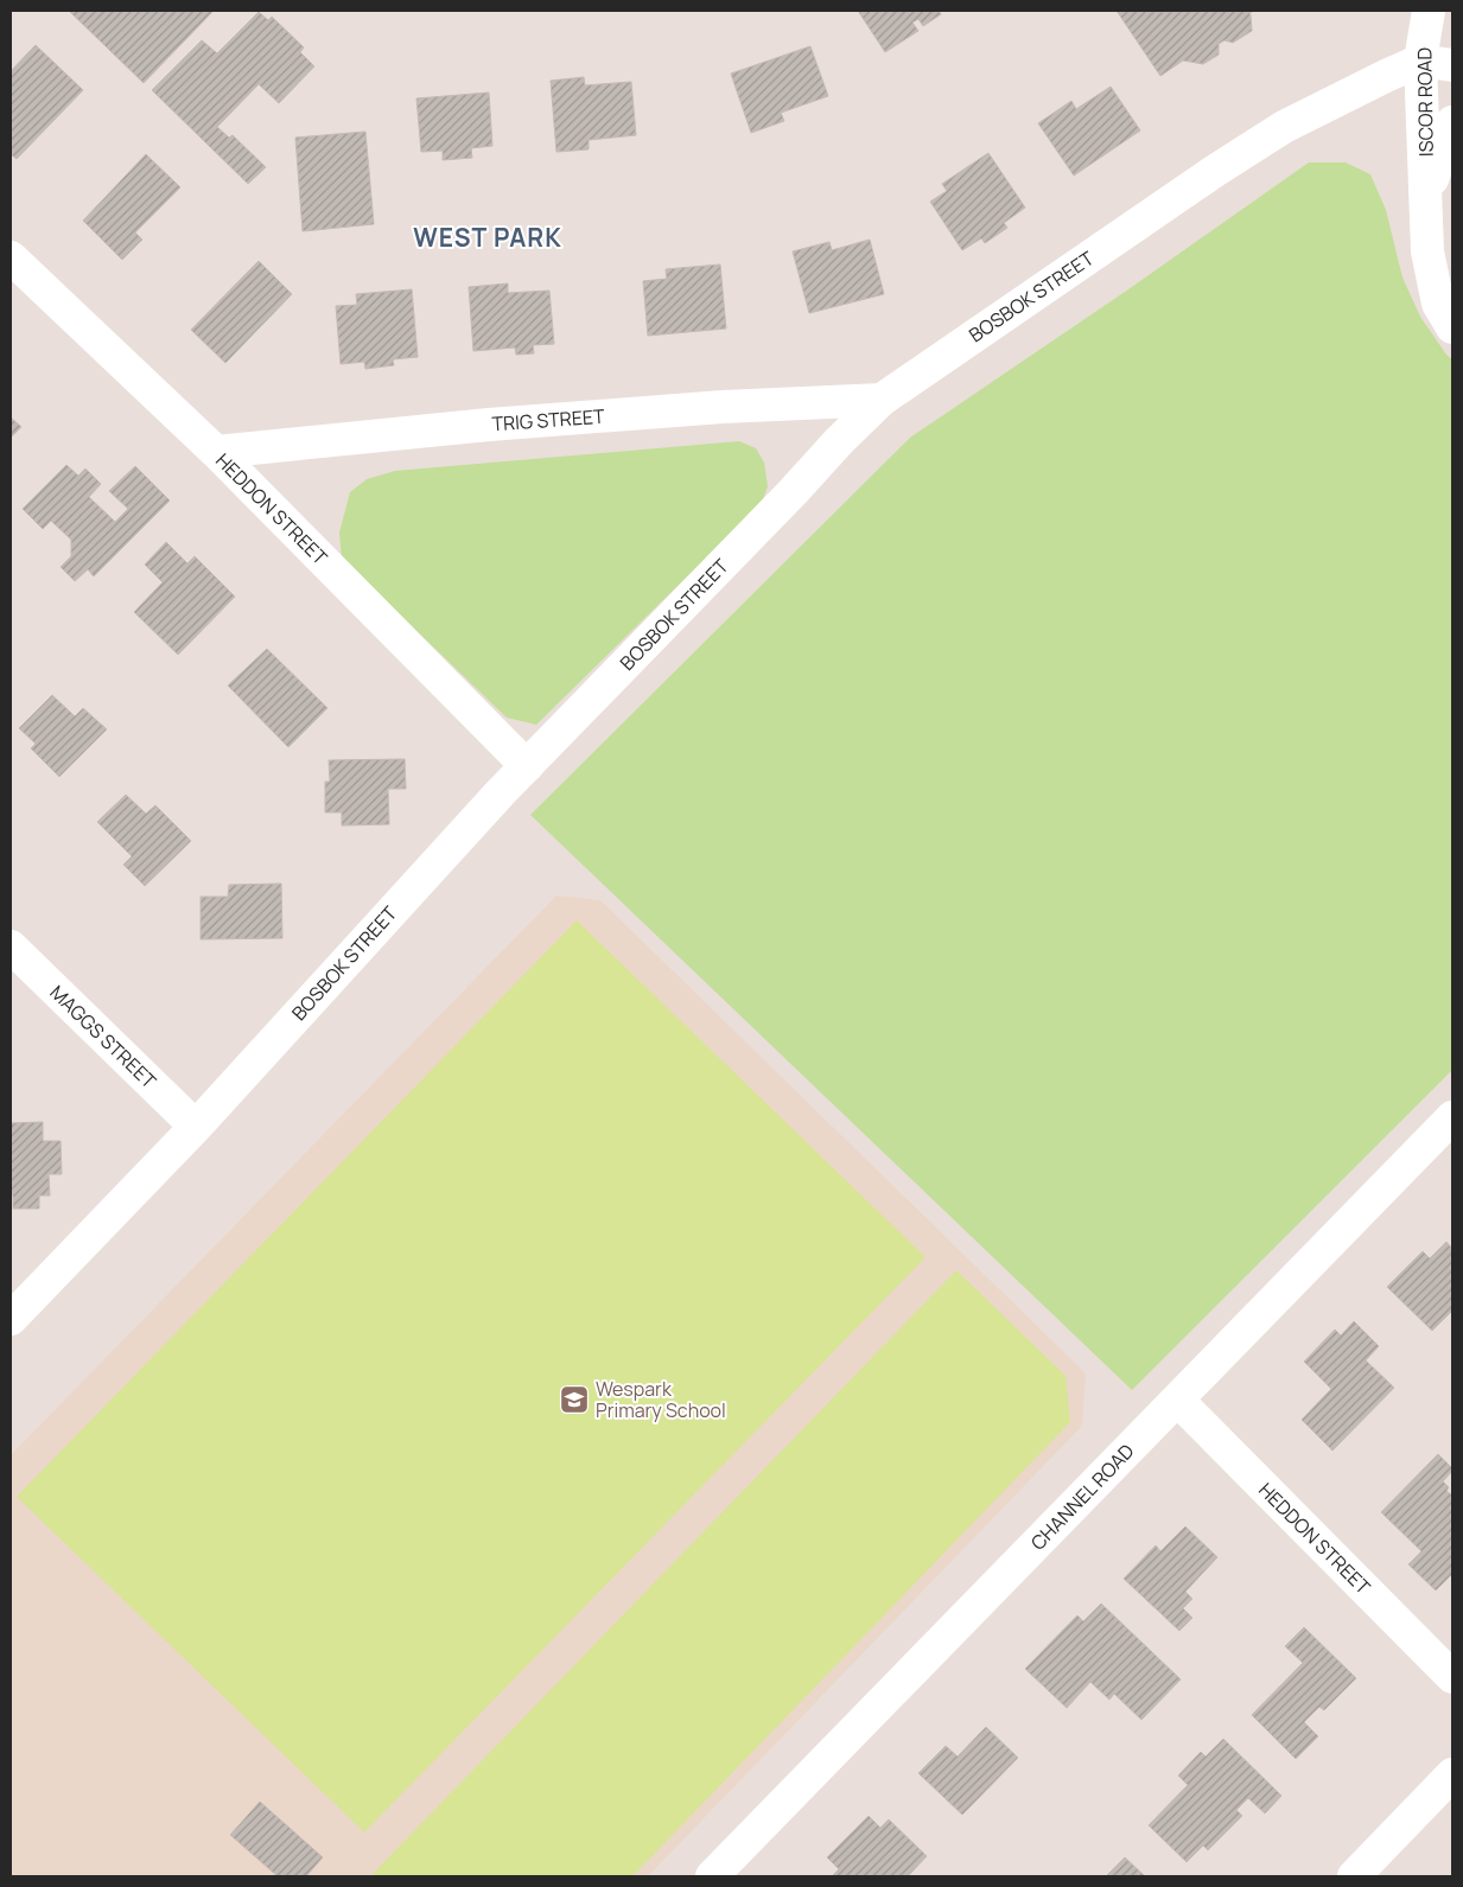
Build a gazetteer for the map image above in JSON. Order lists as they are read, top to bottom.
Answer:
{
  "streets": {
    "street": [
      "ISCOR ROAD",
      "BOSBOK STREET",
      "TRIG STREET",
      "HEDDON STREET",
      "MAGGS STREET",
      "CHANNEL ROAD"
    ]
  },
  "crossings": [
    ["ISCOR ROAD", "BOSBOK STREET"],
    ["BOSBOK STREET", "TRIG STREET"],
    ["BOSBOK STREET", "HEDDON STREET"],
    ["BOSBOK STREET", "MAGGS STREET"],
    ["TRIG STREET", "HEDDON STREET"],
    ["HEDDON STREET", "CHANNEL ROAD"]
  ],
  "districts": ["WEST PARK"],
  "places": {
    "school or university": ["Wespark Primary School"]
  }
}
